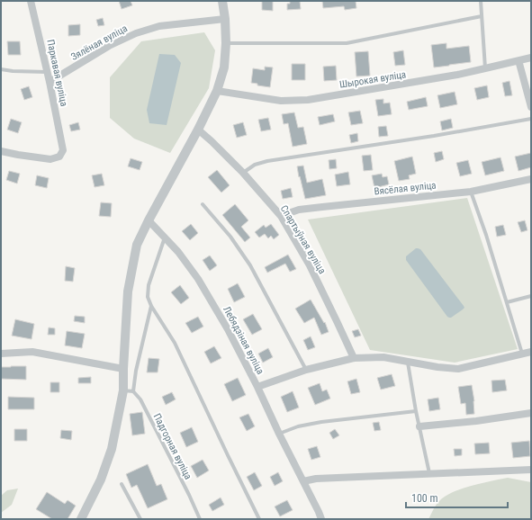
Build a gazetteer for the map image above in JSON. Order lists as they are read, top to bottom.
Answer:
{
  "streets": {
    "street": [
      "Зялёная вуліца",
      "Паркавая вуліца",
      "Шырокая вуліца",
      "Вясёлая вуліца",
      "Спартыўная вуліца",
      "Лебядзіная вуліца"
    ],
    "lane": ["Падгорная вуліца"]
  },
  "crossings": [
    ["Зялёная вуліца", "Паркавая вуліца"],
    ["Вясёлая вуліца", "Спартыўная вуліца"]
  ],
  "scale_bar": "100 m"
}
